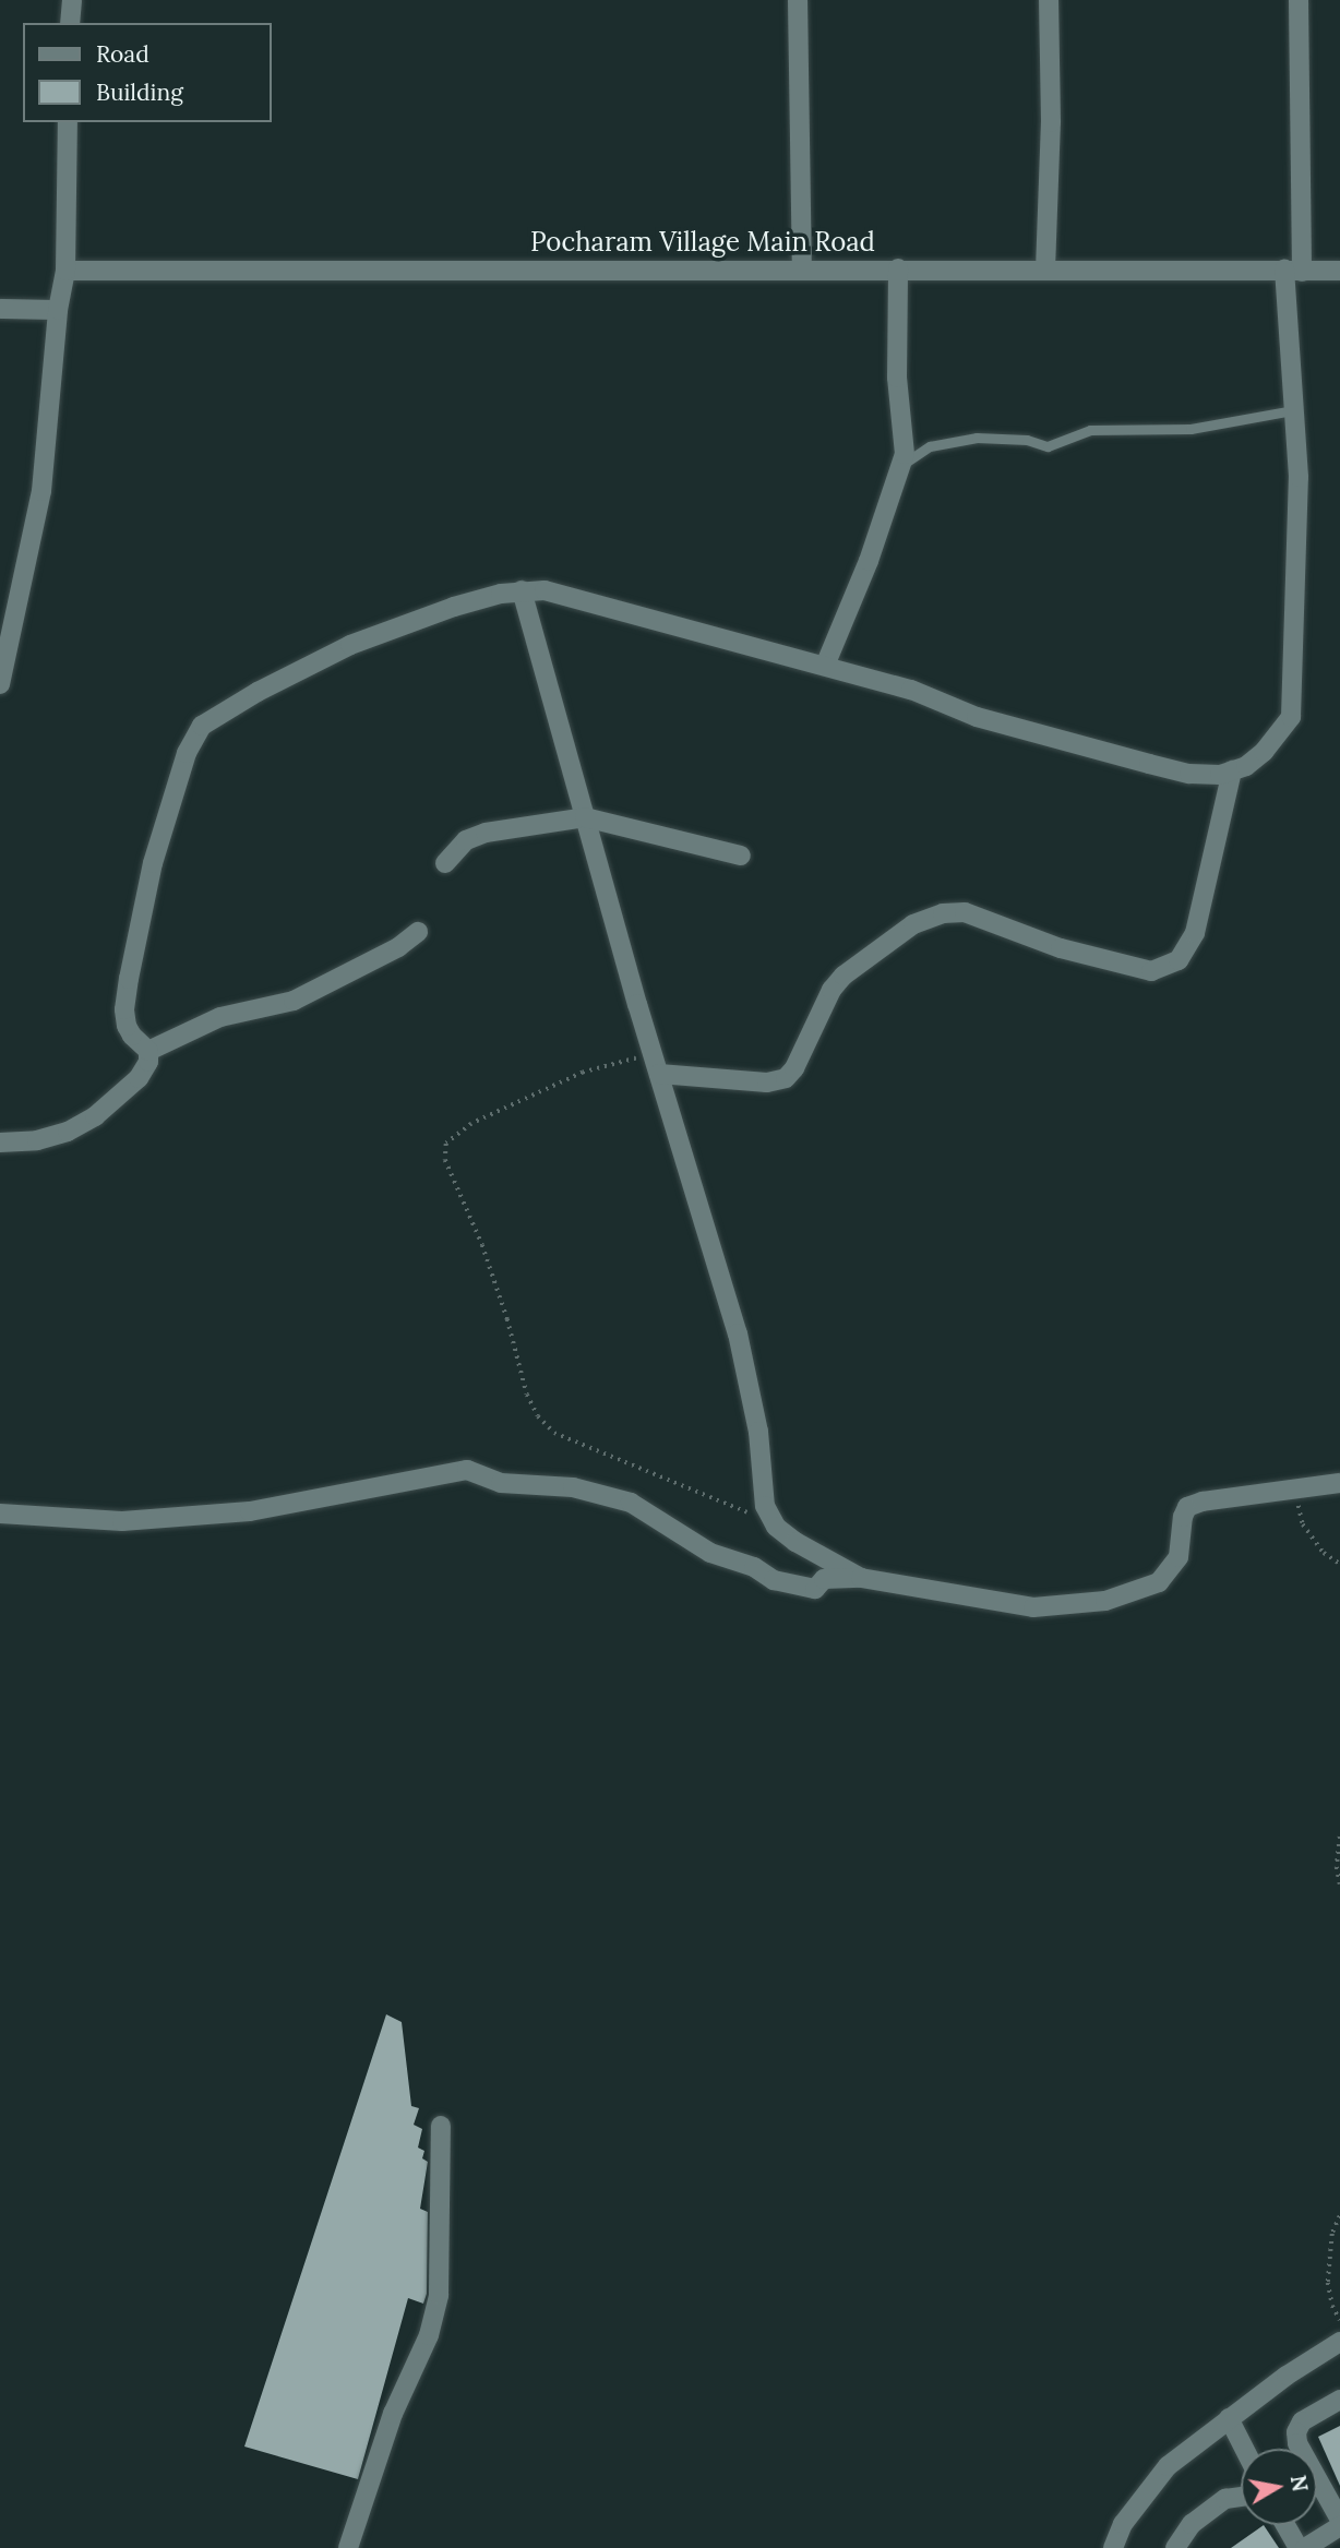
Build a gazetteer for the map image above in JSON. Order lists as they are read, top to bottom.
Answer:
{
  "streets": {
    "street": ["Pocharam Village Main Road"]
  },
  "legend": ["Road", "Building"],
  "north": "right"
}
